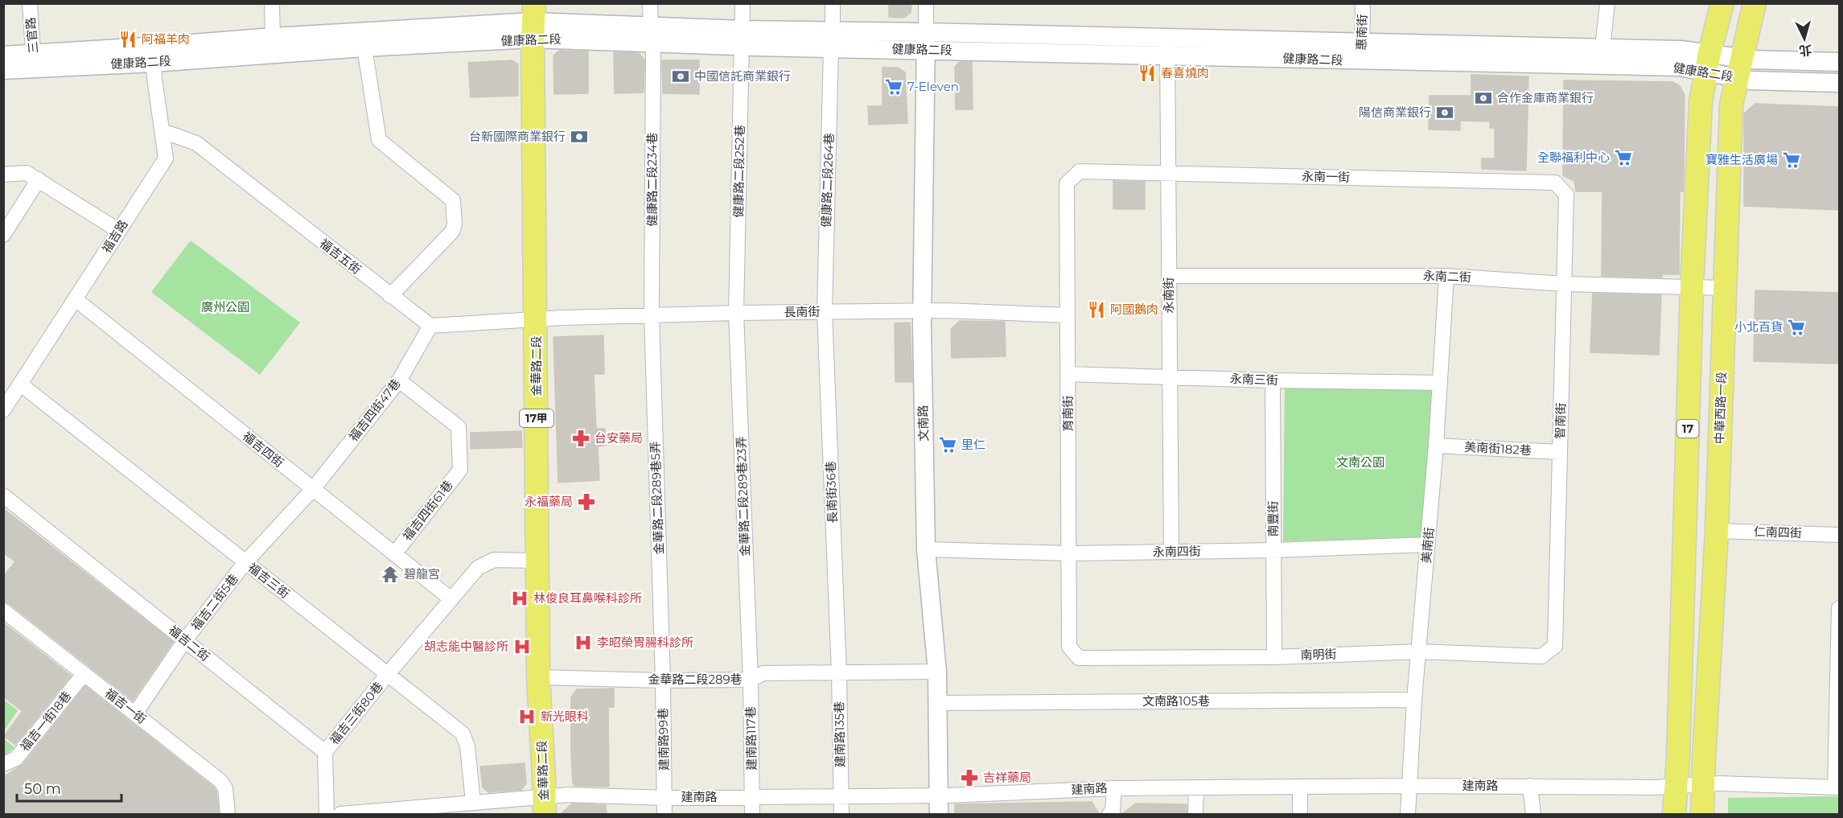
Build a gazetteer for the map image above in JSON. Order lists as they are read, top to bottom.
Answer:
{
  "streets": {
    "main road": [
      "金華路二段",
      "中華西路一段",
      "17甲",
      "17"
    ],
    "street": [
      "惠南街",
      "三官路",
      "健康路二段",
      "健康路二段252巷",
      "永南一街",
      "健康路二段234巷",
      "健康路二段264巷",
      "福吉路",
      "福吉五街",
      "永南二街",
      "永南街",
      "長南街",
      "永南三街",
      "福吉四街47巷",
      "育南街",
      "智南街",
      "文南路",
      "美南街182巷",
      "福吉四街",
      "長南街36巷",
      "金華路二段289巷23弄",
      "金華路二段289巷5弄",
      "福吉四街61巷",
      "南豐街",
      "仁南四街",
      "美南街",
      "永南四街",
      "福吉三街",
      "福吉二街5巷",
      "福吉二街",
      "南明街",
      "金華路二段289巷",
      "文南路105巷",
      "福吉一街",
      "福吉三街80巷",
      "福吉一街18巷",
      "建南路135巷",
      "建南路117巷",
      "建南路99巷",
      "建南路"
    ]
  },
  "crossings": [
    ["惠南街", "健康路二段"],
    ["三官路", "健康路二段"],
    ["健康路二段", "健康路二段252巷"],
    ["健康路二段", "健康路二段234巷"],
    ["健康路二段", "健康路二段264巷"],
    ["健康路二段", "福吉路"],
    ["健康路二段", "永南街"],
    ["健康路二段", "金華路二段"],
    ["健康路二段", "中華西路一段"],
    ["健康路二段", "文南路"],
    ["健康路二段", "17"],
    ["健康路二段252巷", "長南街"],
    ["健康路二段252巷", "金華路二段289巷23弄"],
    ["永南一街", "永南街"],
    ["永南一街", "育南街"],
    ["永南一街", "智南街"],
    ["健康路二段234巷", "長南街"],
    ["健康路二段234巷", "金華路二段289巷5弄"],
    ["健康路二段264巷", "長南街"],
    ["健康路二段264巷", "長南街36巷"],
    ["福吉路", "福吉五街"],
    ["福吉路", "福吉四街"],
    ["福吉路", "福吉三街"],
    ["福吉五街", "福吉四街47巷"],
    ["永南二街", "永南街"],
    ["永南二街", "中華西路一段"],
    ["永南二街", "智南街"],
    ["永南二街", "17"],
    ["永南二街", "美南街"],
    ["永南街", "永南三街"],
    ["永南街", "永南四街"],
    ["長南街", "金華路二段"],
    ["長南街", "育南街"],
    ["長南街", "文南路"],
    ["長南街", "長南街36巷"],
    ["長南街", "金華路二段289巷23弄"],
    ["長南街", "金華路二段289巷5弄"],
    ["金華路二段", "金華路二段289巷"],
    ["金華路二段", "福吉三街80巷"],
    ["金華路二段", "建南路"],
    ["永南三街", "育南街"],
    ["永南三街", "南豐街"],
    ["永南三街", "美南街"],
    ["中華西路一段", "仁南四街"],
    ["中華西路一段", "建南路"],
    ["福吉四街47巷", "福吉四街"],
    ["福吉四街47巷", "福吉四街61巷"],
    ["福吉四街47巷", "福吉三街"],
    ["福吉四街47巷", "福吉二街5巷"],
    ["育南街", "永南四街"],
    ["育南街", "南明街"],
    ["智南街", "美南街182巷"],
    ["智南街", "南明街"],
    ["文南路", "永南四街"],
    ["文南路", "金華路二段289巷"],
    ["文南路", "文南路105巷"],
    ["文南路", "建南路"],
    ["17", "建南路"],
    ["美南街182巷", "美南街"],
    ["福吉四街", "福吉四街61巷"],
    ["福吉四街", "福吉三街80巷"],
    ["長南街36巷", "金華路二段289巷"],
    ["長南街36巷", "建南路135巷"],
    ["金華路二段289巷23弄", "金華路二段289巷"],
    ["金華路二段289巷23弄", "建南路117巷"],
    ["金華路二段289巷5弄", "金華路二段289巷"],
    ["金華路二段289巷5弄", "建南路99巷"],
    ["南豐街", "永南四街"],
    ["南豐街", "南明街"],
    ["美南街", "永南四街"],
    ["美南街", "南明街"],
    ["美南街", "文南路105巷"],
    ["美南街", "建南路"],
    ["福吉三街", "福吉二街5巷"],
    ["福吉三街", "福吉三街80巷"],
    ["福吉三街", "建南路"],
    ["福吉二街5巷", "福吉二街"],
    ["福吉二街5巷", "福吉一街"],
    ["福吉二街", "福吉三街80巷"],
    ["金華路二段289巷", "建南路135巷"],
    ["金華路二段289巷", "建南路117巷"],
    ["金華路二段289巷", "建南路99巷"],
    ["福吉一街", "福吉一街18巷"],
    ["建南路135巷", "建南路"],
    ["建南路117巷", "建南路"],
    ["建南路99巷", "建南路"]
  ],
  "parks": ["廣州公園", "文南公園"],
  "places": {
    "restaurant": ["阿福羊肉", "春喜燒肉", "阿國鵝肉"],
    "bank": [
      "中國信託商業銀行",
      "合作金庫商業銀行",
      "陽信商業銀行",
      "台新國際商業銀行"
    ],
    "supermarket": [
      "7-Eleven",
      "全聯福利中心",
      "寶雅生活廣場",
      "小北百貨",
      "里仁"
    ],
    "pharmacy": ["台安藥局", "永福藥局", "吉祥藥局"],
    "temple": ["碧龍宮"],
    "hospital": [
      "林俊良耳鼻喉科診所",
      "李昭榮胃腸科診所",
      "胡志能中醫診所",
      "新光眼科"
    ]
  },
  "scale_bar": "50 m",
  "north": "bottom"
}
